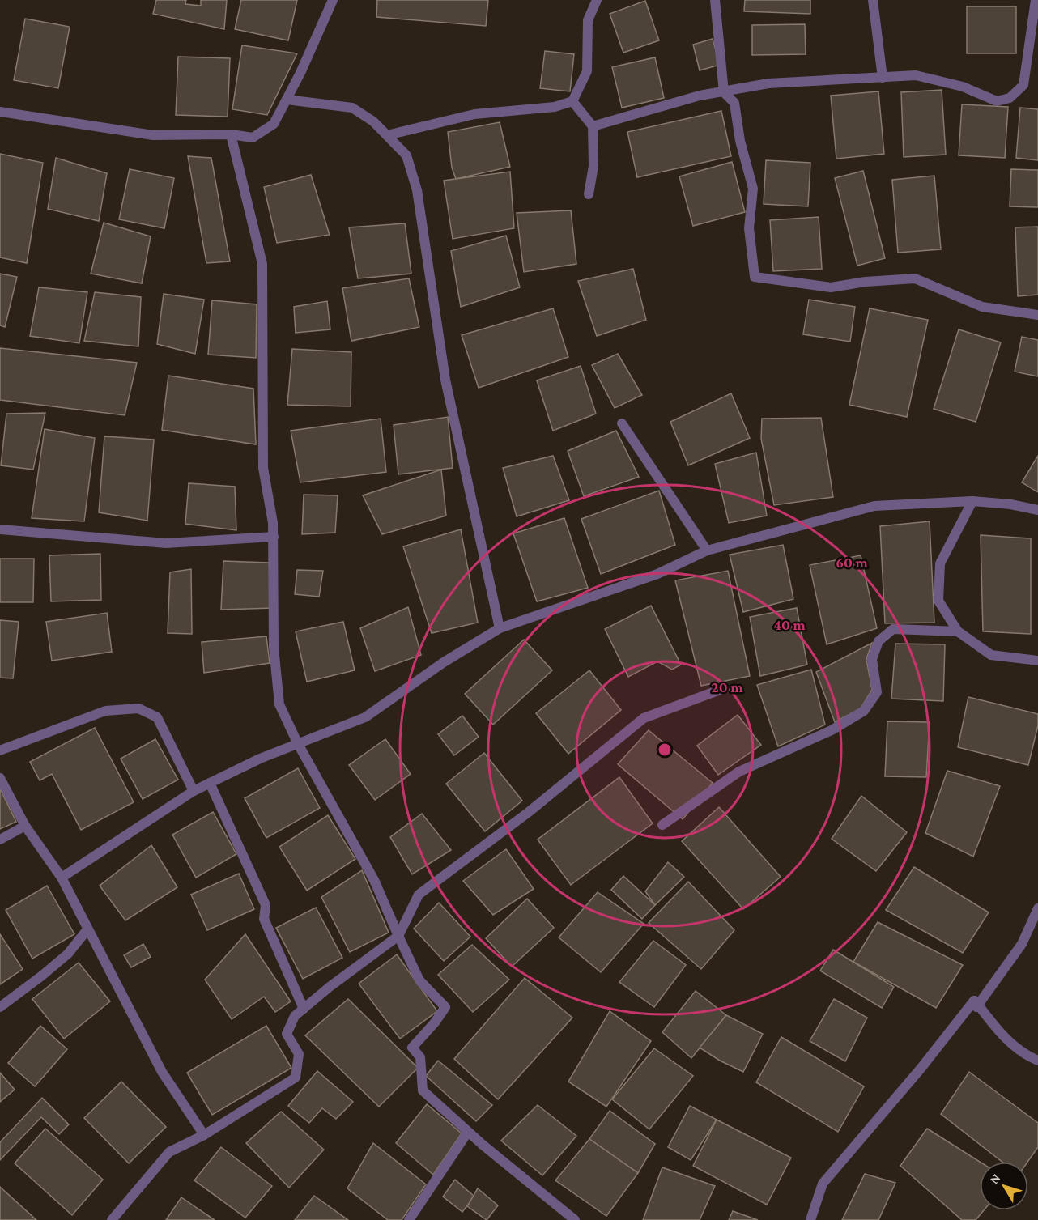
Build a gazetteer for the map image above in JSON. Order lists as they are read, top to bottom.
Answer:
{
  "north": "top left",
  "rings": ["60 m", "40 m", "20 m"]
}
